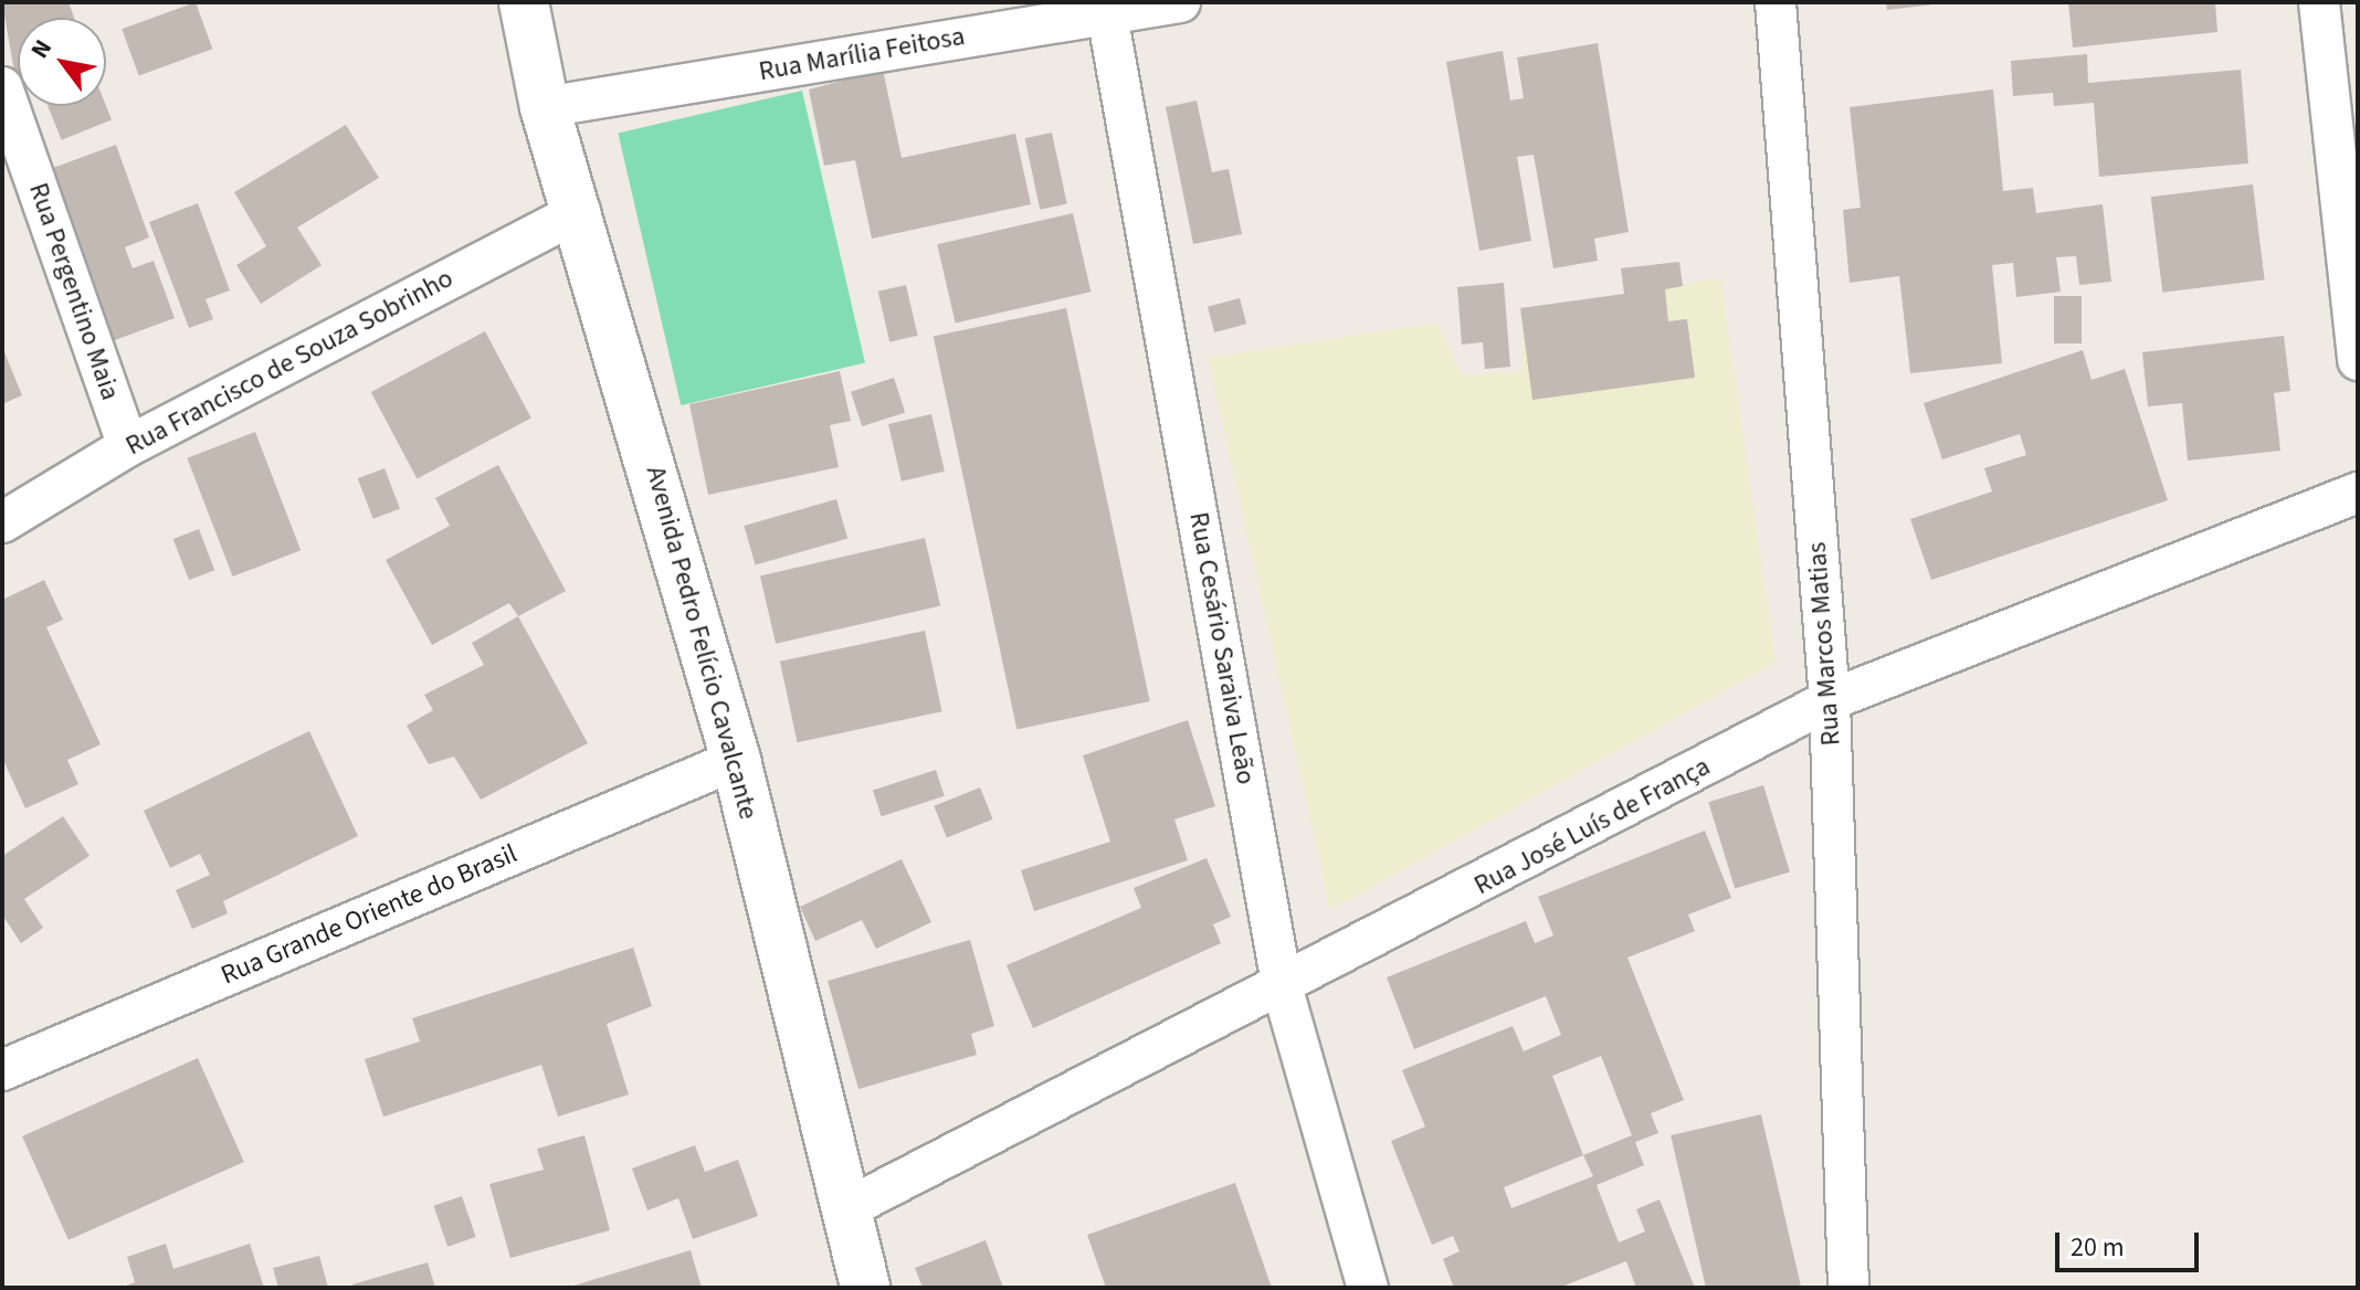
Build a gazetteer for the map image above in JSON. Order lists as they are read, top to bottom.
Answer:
{
  "streets": {
    "street": [
      "Rua Marília Feitosa",
      "Rua Pergentino Maia",
      "Rua Francisco de Souza Sobrinho",
      "Avenida Pedro Felício Cavalcante",
      "Rua Marcos Matias",
      "Rua Cesário Saraiva Leão",
      "Rua José Luís de França",
      "Rua Grande Oriente do Brasil"
    ]
  },
  "crossings": [
    ["Rua Marília Feitosa", "Avenida Pedro Felício Cavalcante"],
    ["Rua Marília Feitosa", "Rua Cesário Saraiva Leão"],
    ["Rua Pergentino Maia", "Rua Francisco de Souza Sobrinho"],
    ["Rua Francisco de Souza Sobrinho", "Avenida Pedro Felício Cavalcante"],
    ["Avenida Pedro Felício Cavalcante", "Rua José Luís de França"],
    ["Avenida Pedro Felício Cavalcante", "Rua Grande Oriente do Brasil"],
    ["Rua Marcos Matias", "Rua José Luís de França"],
    ["Rua Cesário Saraiva Leão", "Rua José Luís de França"]
  ],
  "scale_bar": "20 m",
  "north": "top left"
}
